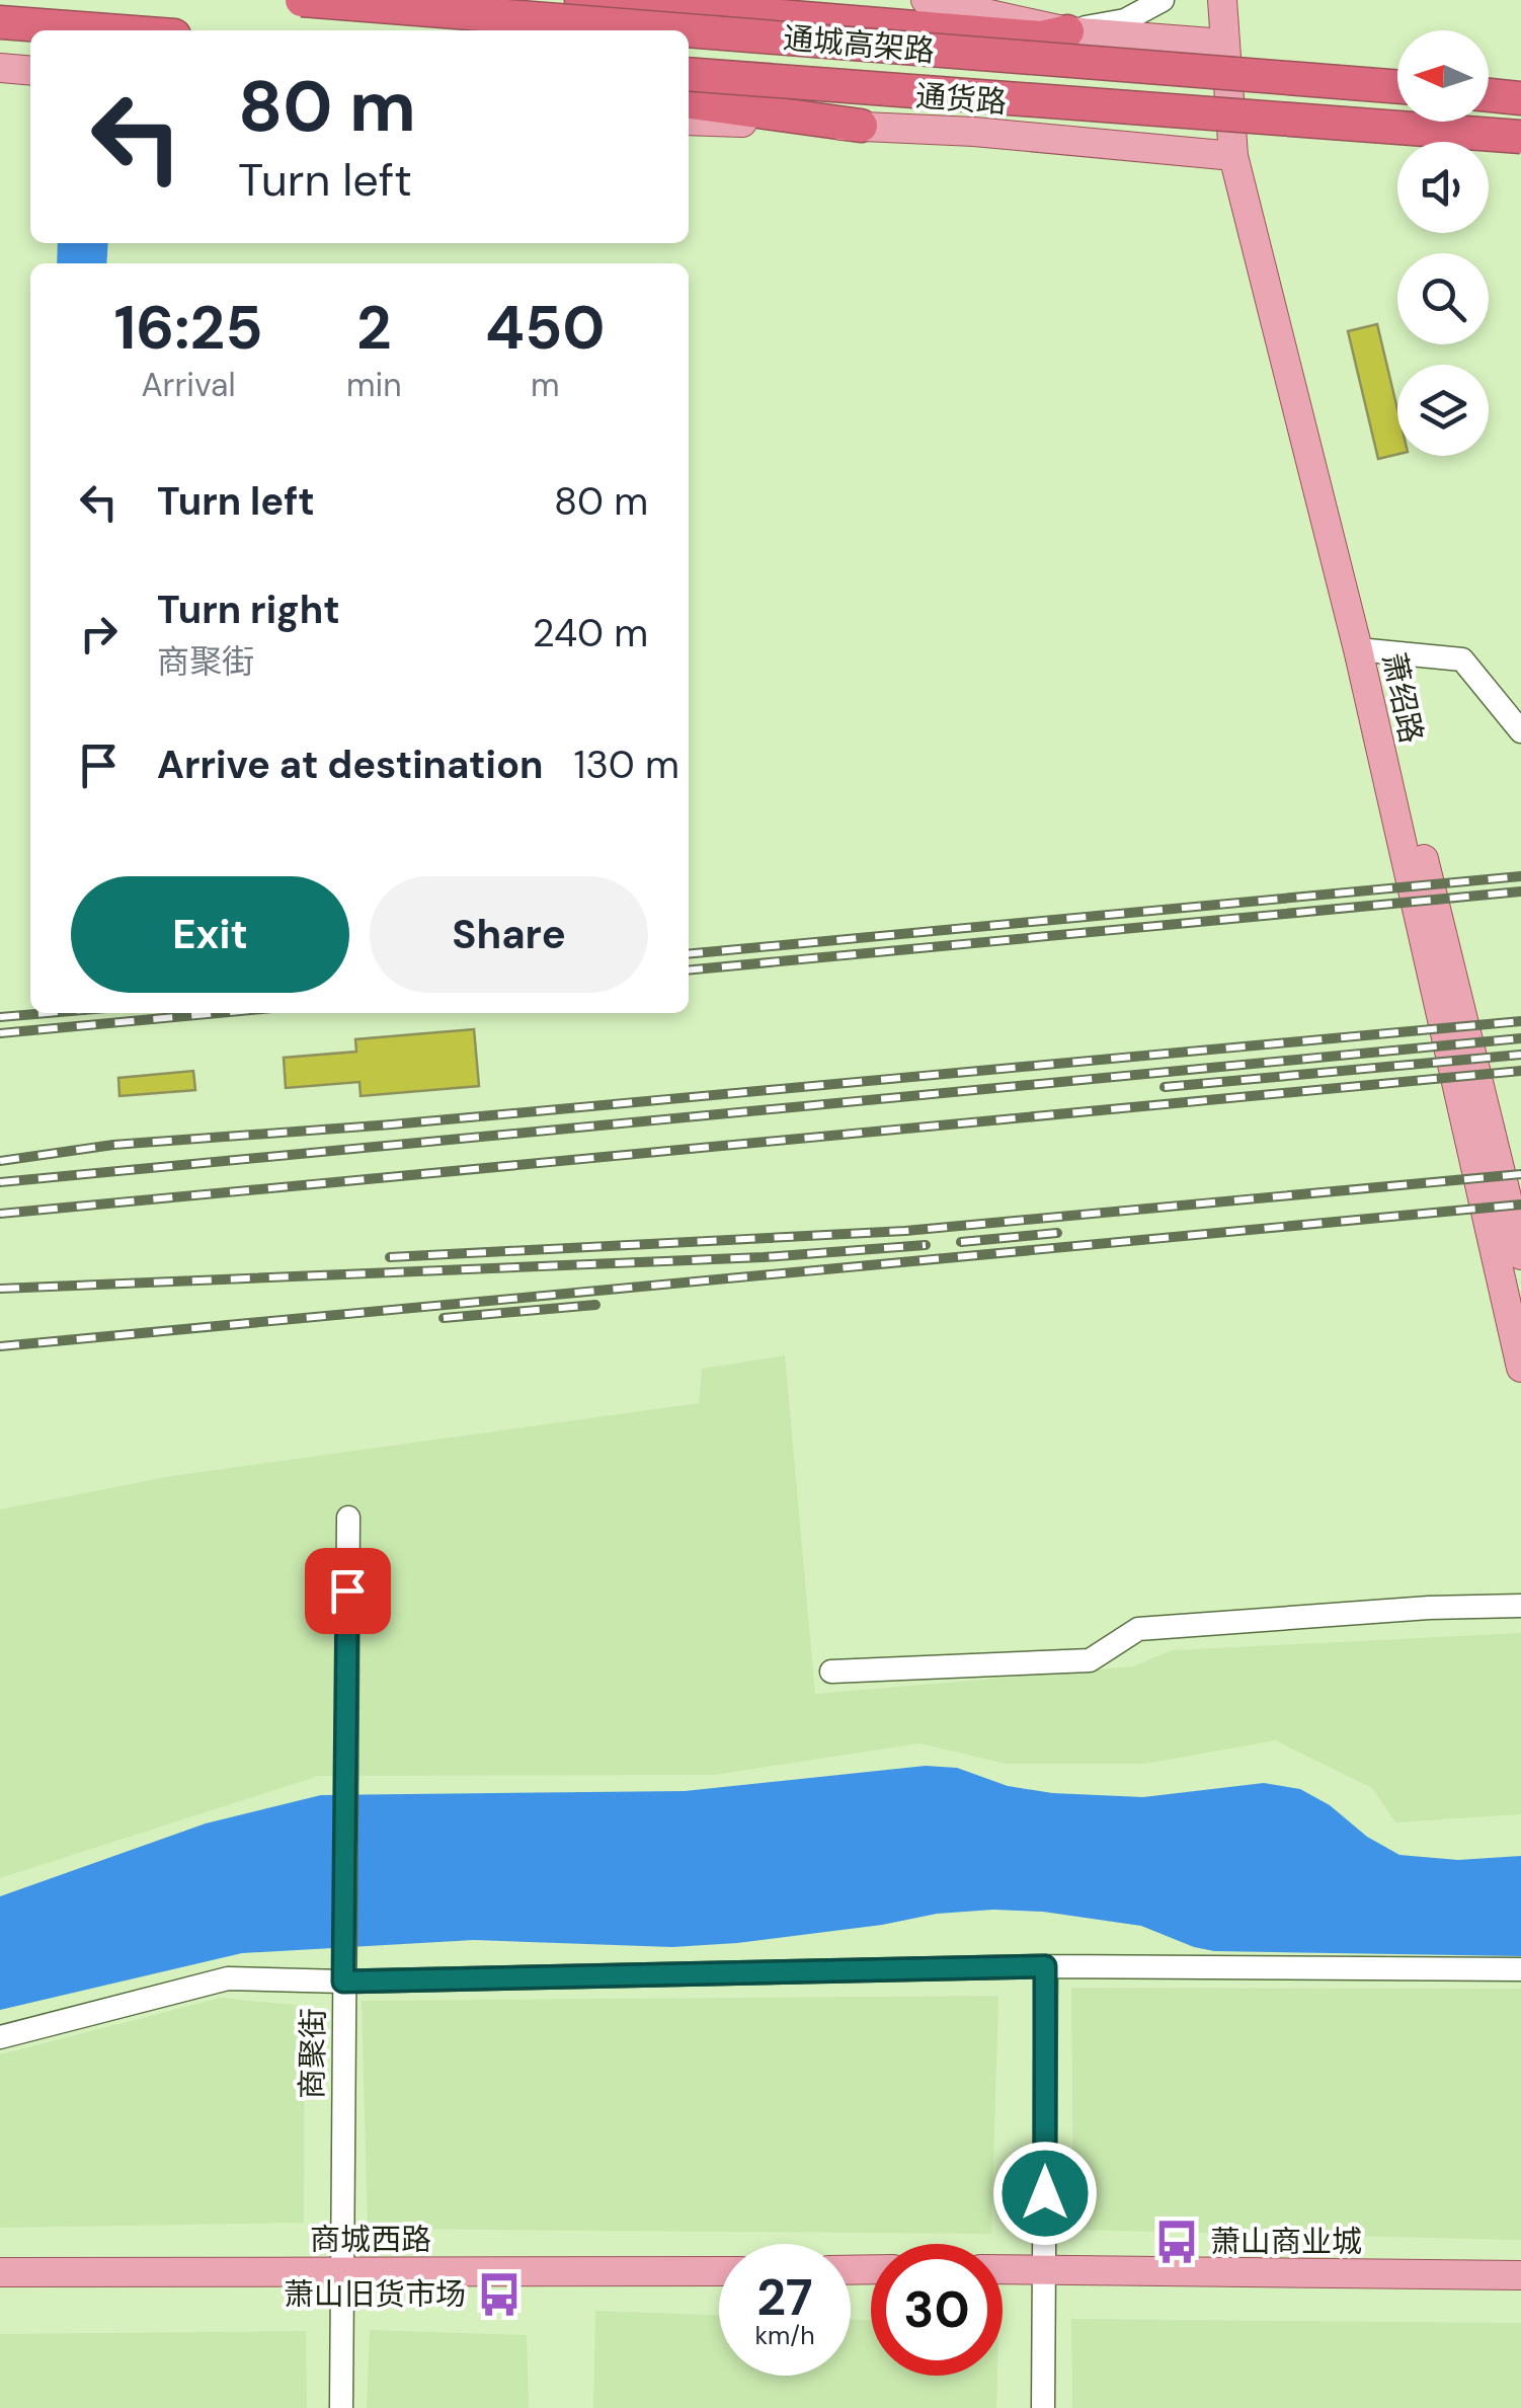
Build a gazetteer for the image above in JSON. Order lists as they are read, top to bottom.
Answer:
{
  "streets": {
    "highway": ["通城高架路"],
    "main road": ["通货路", "萧绍路", "商城西路"],
    "street": ["商聚街"]
  },
  "crossings": [
    ["通货路", "萧绍路"],
    ["商聚街", "商城西路"]
  ],
  "places": {
    "bus stop": ["萧山商业城", "萧山旧货市场"]
  },
  "north": "left",
  "page": {
    "turn": ["80 m", "Turn left"],
    "eta": [
      "16:25",
      "Arrival",
      "2",
      "min",
      "450",
      "m"
    ],
    "list": [
      {
        "name": "Turn left",
        "value": "80 m"
      },
      {
        "name": "Turn right",
        "note": "商聚街",
        "value": "240 m"
      },
      {
        "name": "Arrive at destination",
        "value": "130 m"
      }
    ],
    "buttons": ["Exit", "Share"],
    "speed": "27 km/h",
    "limit": "30"
  }
}
